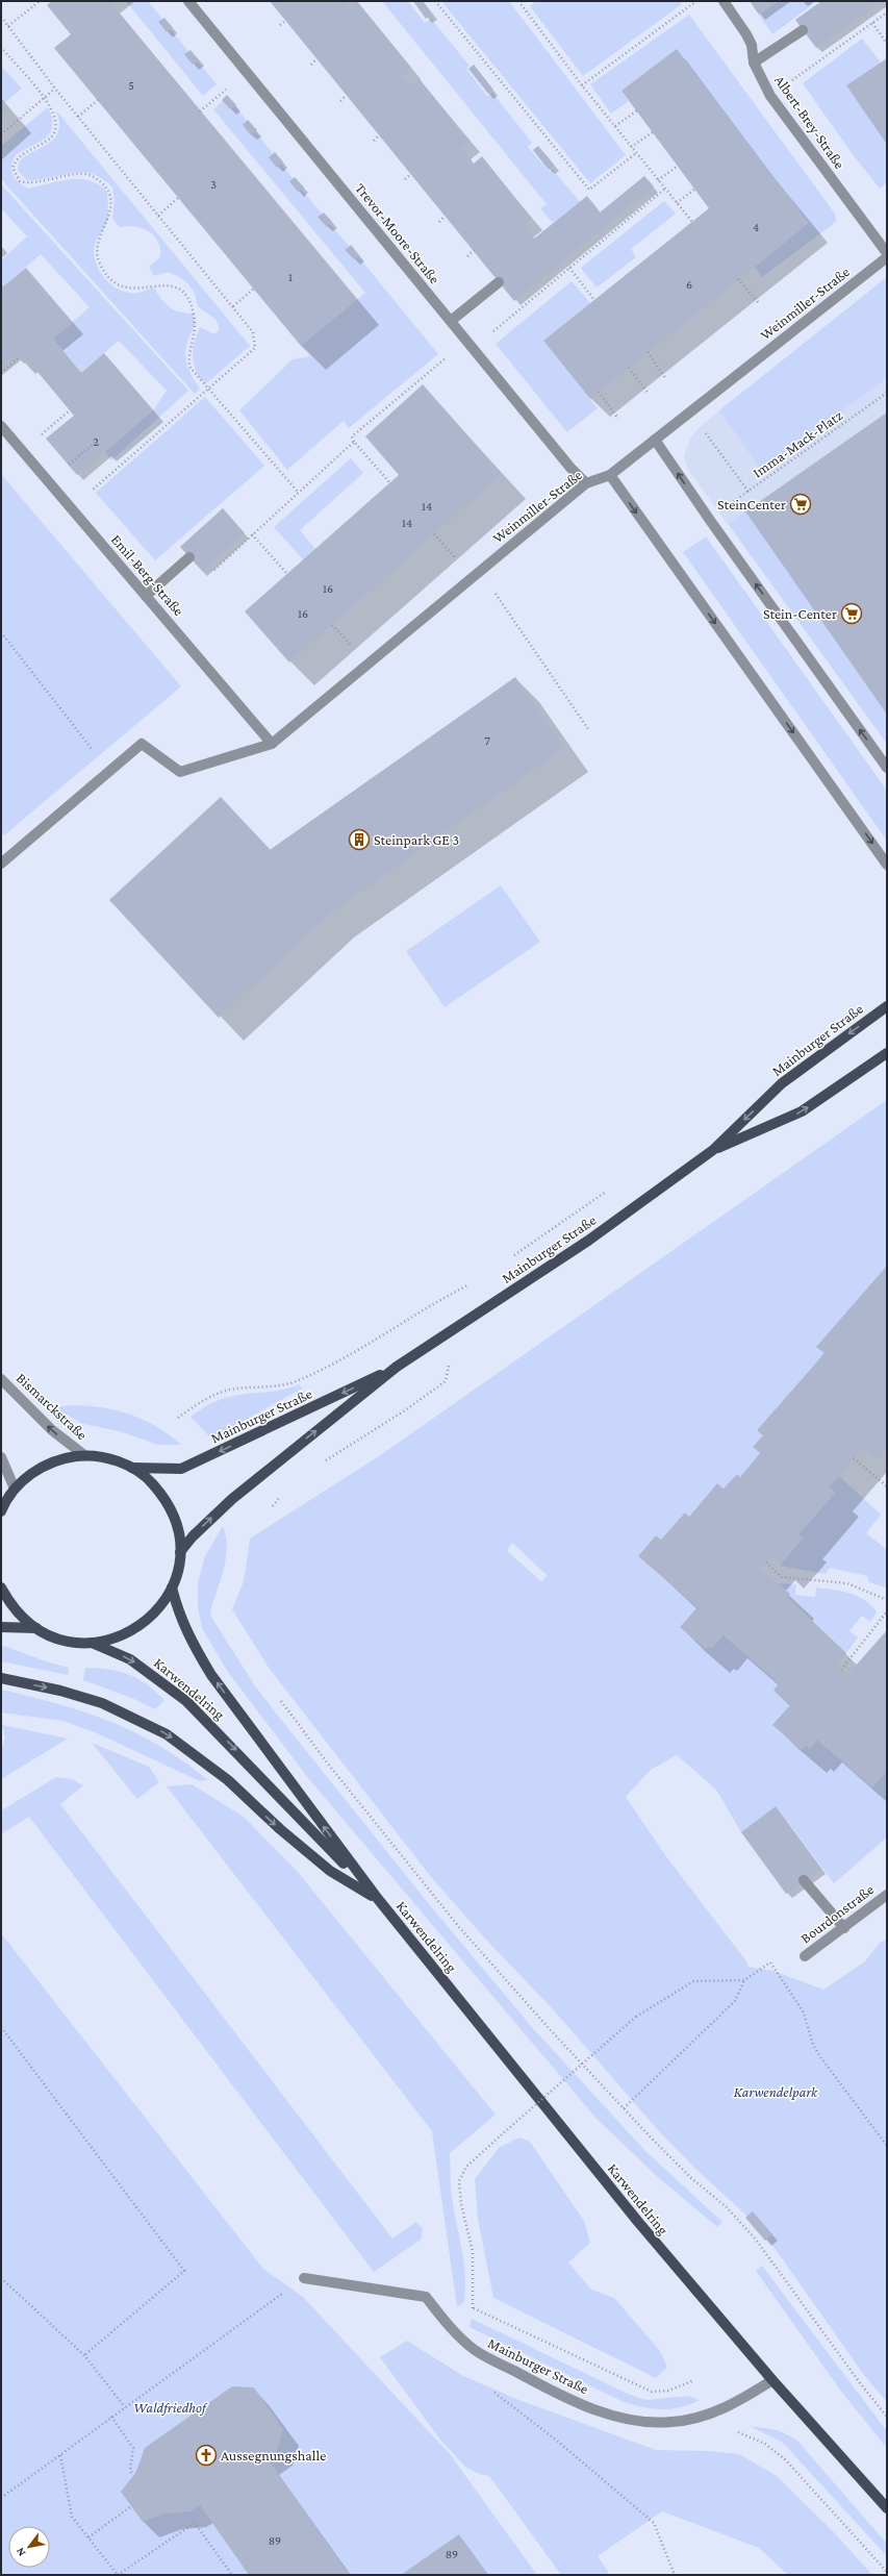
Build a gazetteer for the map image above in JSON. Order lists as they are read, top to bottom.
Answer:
{
  "streets": {
    "main road": ["Mainburger Straße", "Karwendelring"],
    "street": [
      "Albert-Brey-Straße",
      "Trevor-Moore-Straße",
      "Weinmiller-Straße",
      "Emil-Berg-Straße",
      "Bismarckstraße",
      "Bourdonstraße"
    ],
    "path": ["Imma-Mack-Platz"]
  },
  "crossings": [
    ["Trevor-Moore-Straße", "Weinmiller-Straße"],
    ["Weinmiller-Straße", "Emil-Berg-Straße"],
    ["Mainburger Straße", "Bismarckstraße"],
    ["Mainburger Straße", "Karwendelring"]
  ],
  "parks": ["Karwendelpark", "Waldfriedhof"],
  "places": {
    "supermarket": ["SteinCenter", "Stein-Center"],
    "building": ["Steinpark GE 3"],
    "church": ["Aussegnungshalle"]
  },
  "house_numbers": [
    "5",
    "3",
    "4",
    "1",
    "6",
    "2",
    "14",
    "14",
    "16",
    "16",
    "7",
    "89",
    "89"
  ],
  "north": "bottom left"
}
